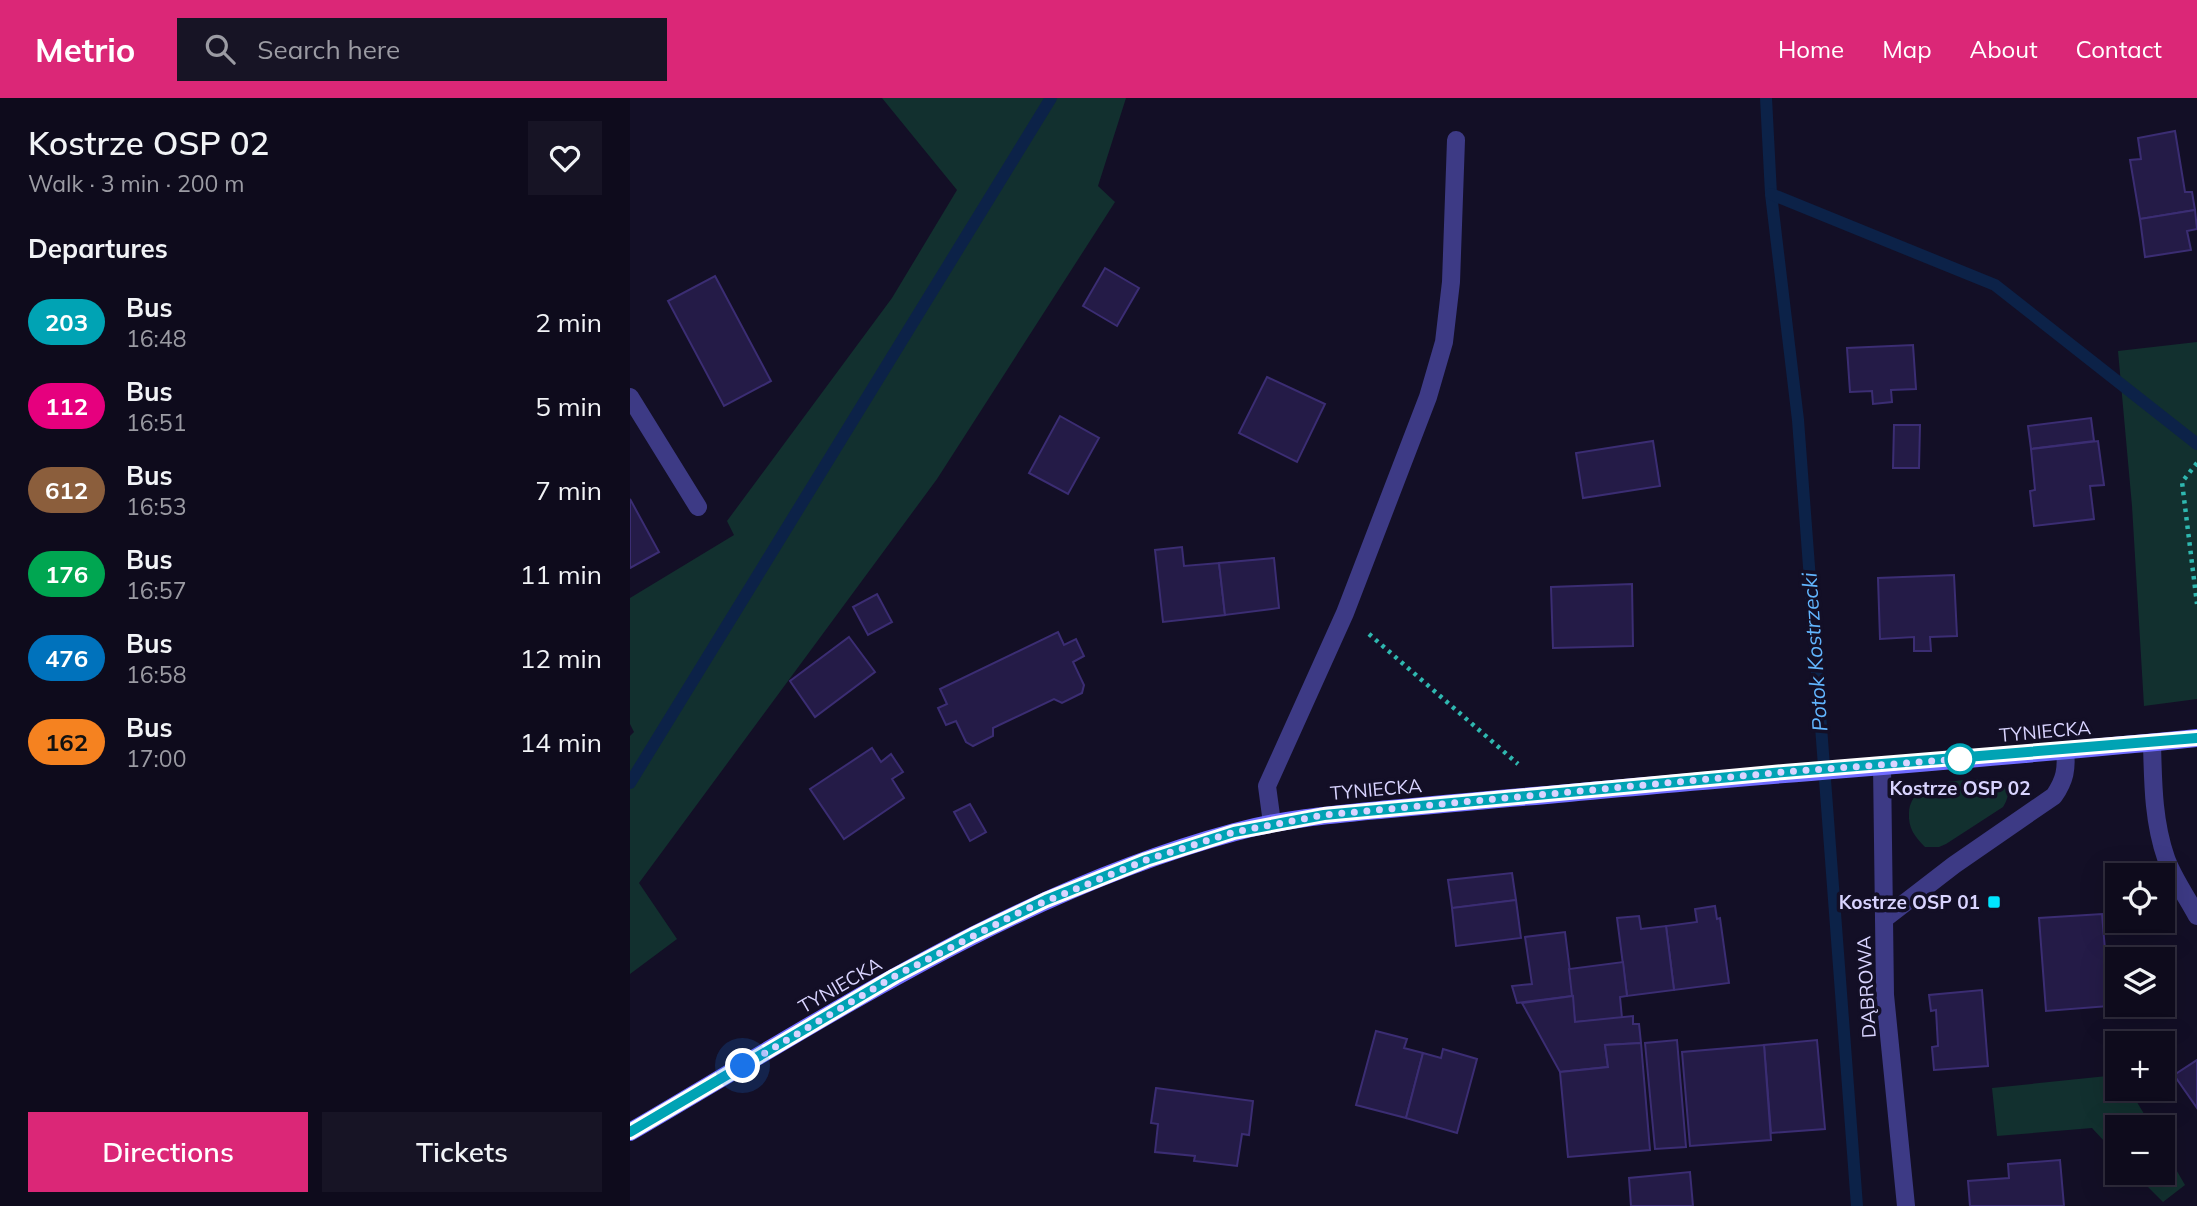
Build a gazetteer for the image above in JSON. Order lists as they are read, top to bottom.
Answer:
{
  "streets": {
    "street": ["TYNIECKA", "DĄBROWA"]
  },
  "crossings": [
    ["TYNIECKA", "DĄBROWA"]
  ],
  "water": ["Potok Kostrzecki"],
  "places": {
    "other": ["Kostrze OSP 02"],
    "transit": ["Kostrze OSP 01"]
  },
  "lines": ["bus line 203"],
  "page": {
    "header": "Metrio",
    "search": "Search here",
    "nav": [
      "Home",
      "Map",
      "About",
      "Contact"
    ],
    "heading": [
      ["Kostrze OSP 02", "Walk · 3 min · 200 m"],
      "Departures"
    ],
    "list": [
      {
        "mark": "203",
        "name": "Bus",
        "note": "16:48",
        "value": "2 min"
      },
      {
        "mark": "112",
        "name": "Bus",
        "note": "16:51",
        "value": "5 min"
      },
      {
        "mark": "612",
        "name": "Bus",
        "note": "16:53",
        "value": "7 min"
      },
      {
        "mark": "176",
        "name": "Bus",
        "note": "16:57",
        "value": "11 min"
      },
      {
        "mark": "476",
        "name": "Bus",
        "note": "16:58",
        "value": "12 min"
      },
      {
        "mark": "162",
        "name": "Bus",
        "note": "17:00",
        "value": "14 min"
      }
    ],
    "map_buttons": ["+", "−"],
    "buttons": ["Directions", "Tickets"]
  }
}
